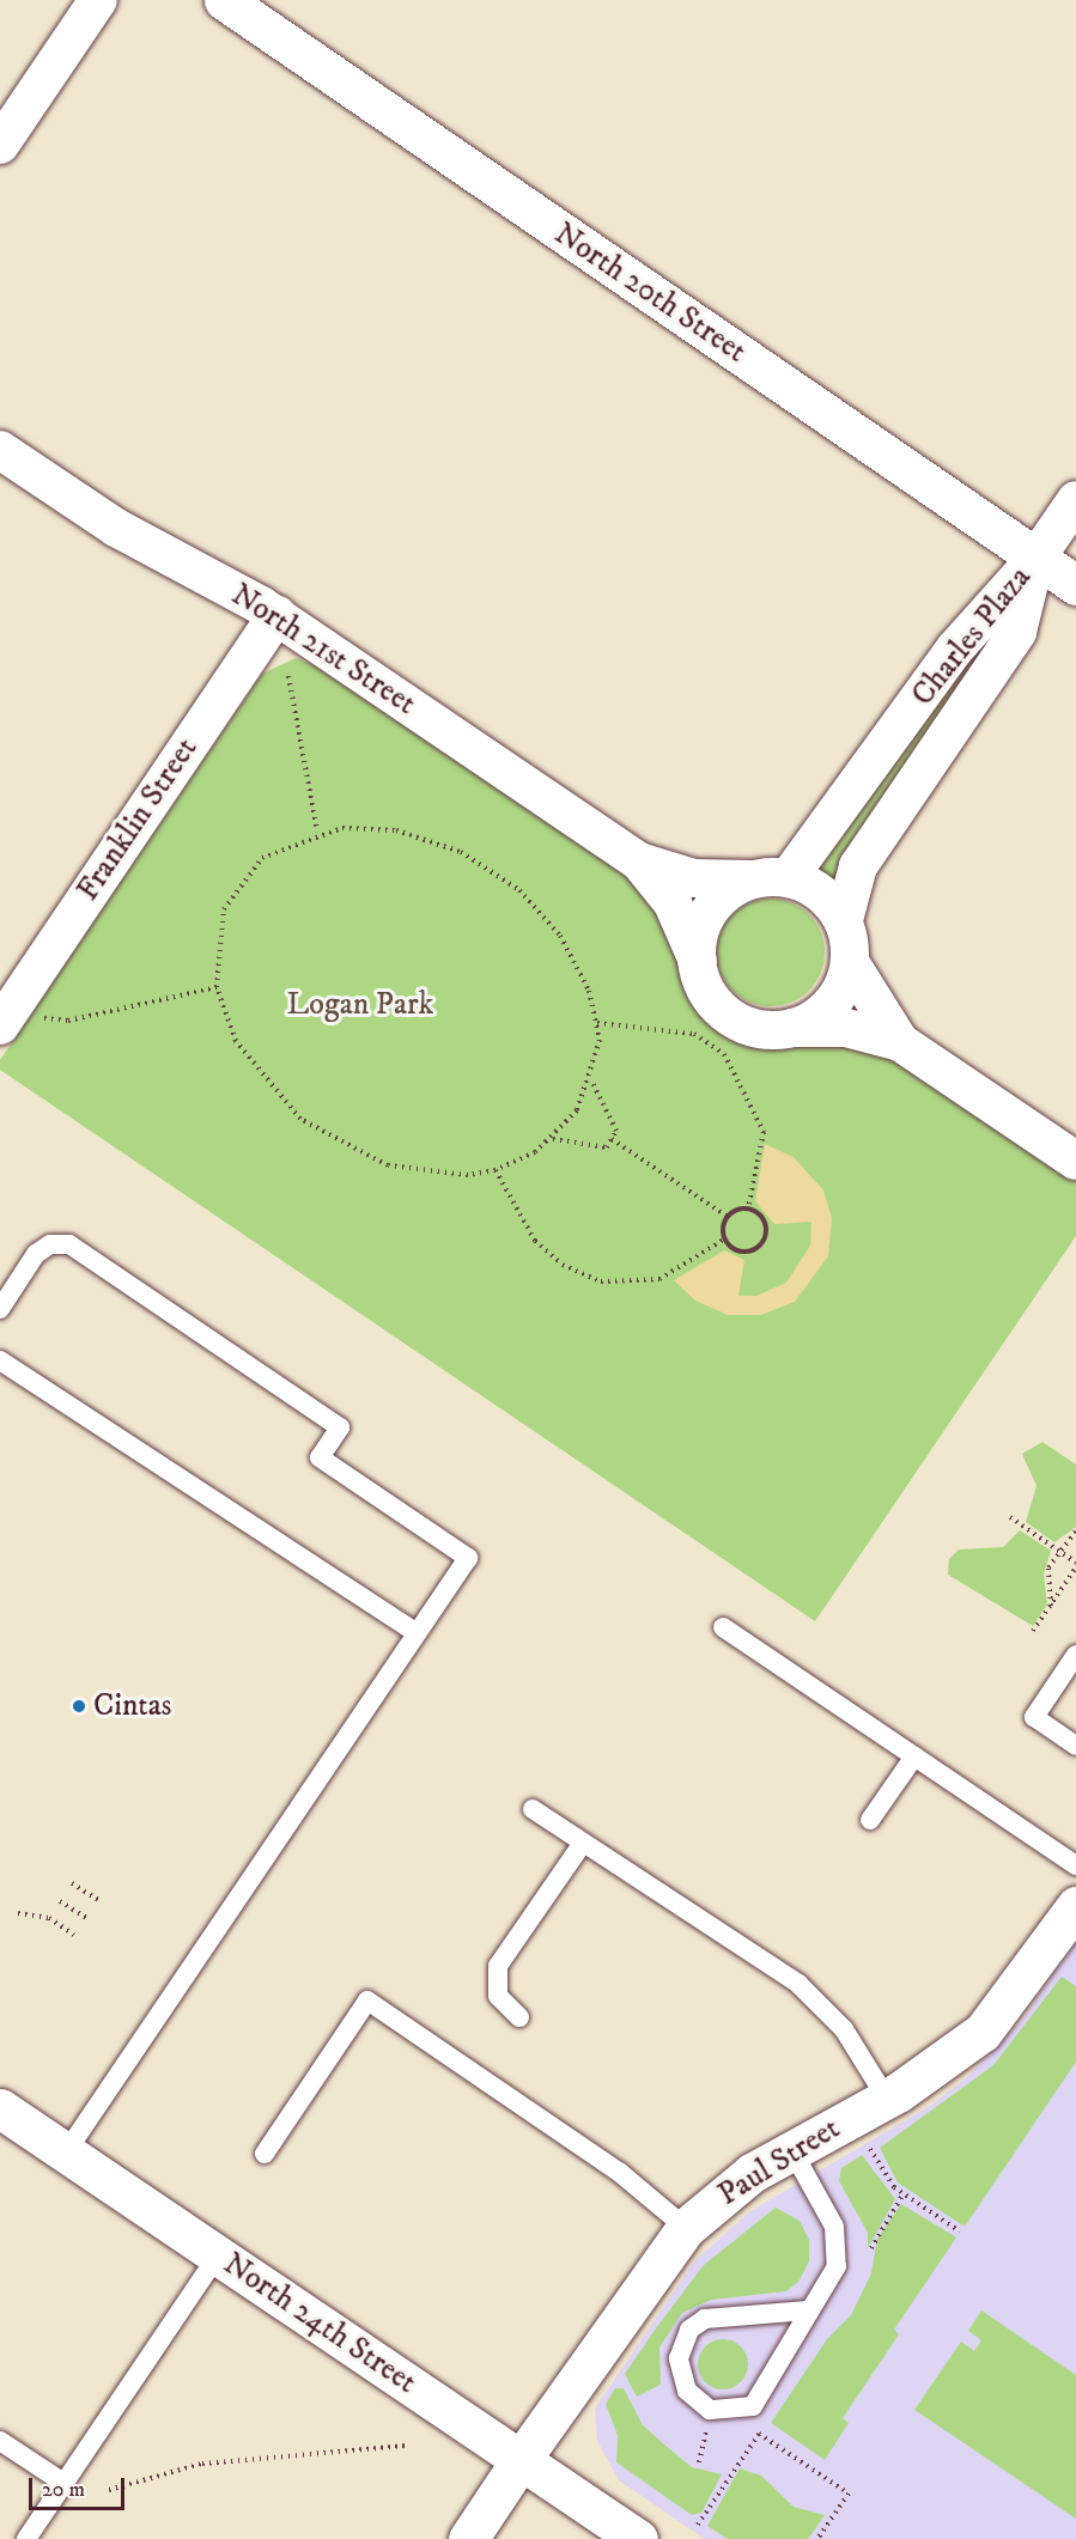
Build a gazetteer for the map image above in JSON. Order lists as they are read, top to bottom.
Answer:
{
  "streets": {
    "street": [
      "North 20th Street",
      "Charles Plaza",
      "North 21st Street",
      "Franklin Street",
      "Paul Street",
      "North 24th Street"
    ]
  },
  "crossings": [
    ["North 20th Street", "Charles Plaza"],
    ["North 21st Street", "Franklin Street"],
    ["Paul Street", "North 24th Street"]
  ],
  "parks": ["Logan Park"],
  "places": ["Cintas"],
  "scale_bar": "20 m"
}
